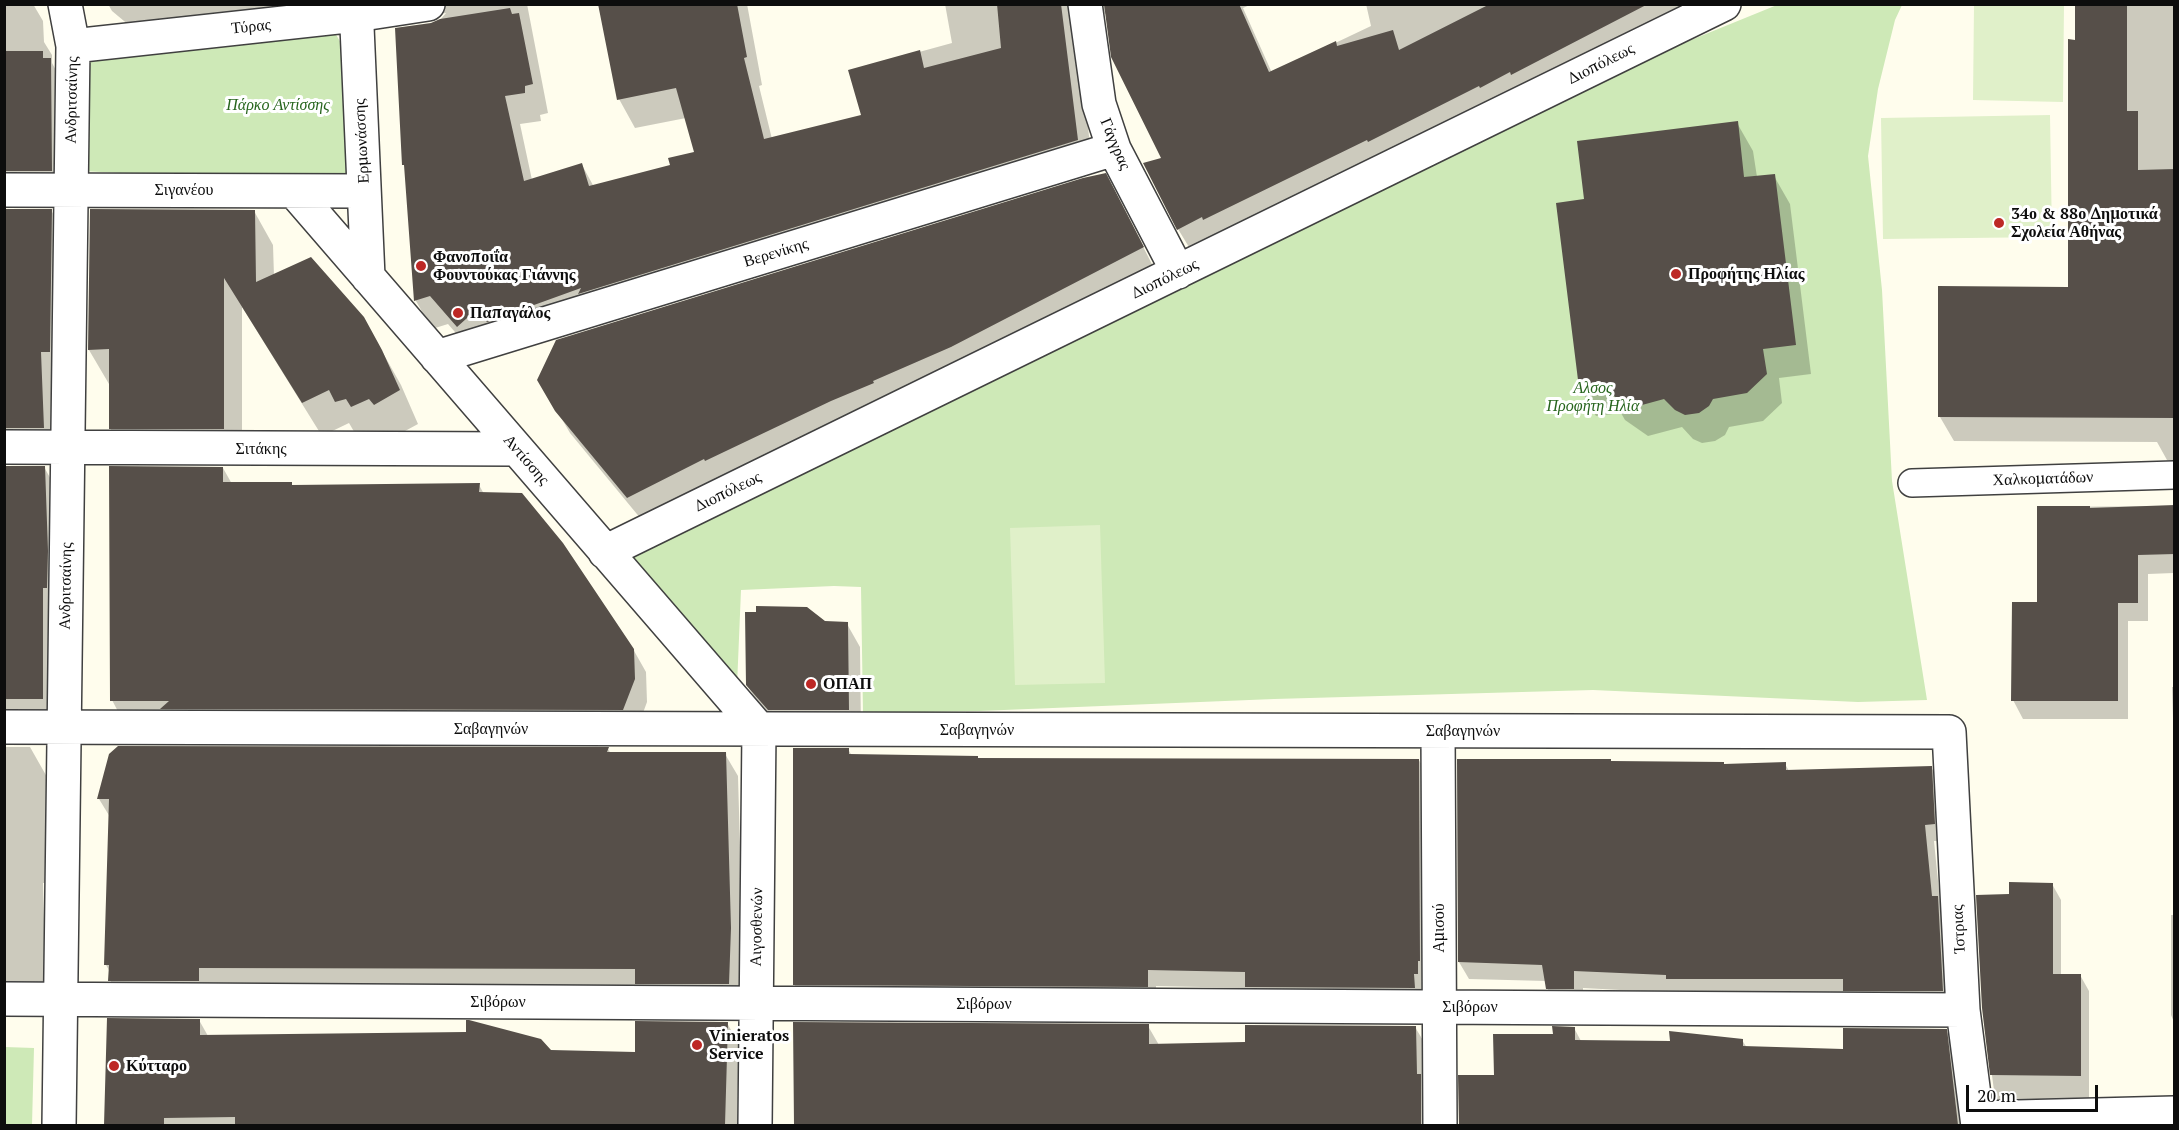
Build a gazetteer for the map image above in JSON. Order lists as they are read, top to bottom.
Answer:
{
  "streets": {
    "street": [
      "Τύρας",
      "Διοπόλεως",
      "Ανδριτσαίνης",
      "Ερμωνάσσης",
      "Γάγγρας",
      "Σιγανέου",
      "Βερενίκης",
      "Σιτάκης",
      "Αντίσσης",
      "Χαλκοματάδων",
      "Σαβαγηνών",
      "Αιγοσθενών",
      "Αμισού",
      "Ίστριας",
      "Σιβόρων"
    ]
  },
  "crossings": [
    ["Τύρας", "Ανδριτσαίνης"],
    ["Τύρας", "Ερμωνάσσης"],
    ["Διοπόλεως", "Γάγγρας"],
    ["Διοπόλεως", "Αντίσσης"],
    ["Ανδριτσαίνης", "Σιγανέου"],
    ["Ανδριτσαίνης", "Σιτάκης"],
    ["Ανδριτσαίνης", "Σαβαγηνών"],
    ["Ανδριτσαίνης", "Σιβόρων"],
    ["Ερμωνάσσης", "Σιγανέου"],
    ["Ερμωνάσσης", "Αντίσσης"],
    ["Γάγγρας", "Βερενίκης"],
    ["Σιγανέου", "Αντίσσης"],
    ["Βερενίκης", "Αντίσσης"],
    ["Σιτάκης", "Αντίσσης"],
    ["Αντίσσης", "Σαβαγηνών"],
    ["Αντίσσης", "Αιγοσθενών"],
    ["Σαβαγηνών", "Αιγοσθενών"],
    ["Σαβαγηνών", "Αμισού"],
    ["Σαβαγηνών", "Ίστριας"],
    ["Αιγοσθενών", "Σιβόρων"],
    ["Αμισού", "Σιβόρων"],
    ["Ίστριας", "Σιβόρων"]
  ],
  "parks": ["Πάρκο Αντίσσης", "Αλσος Προφήτη Ηλία"],
  "places": [
    "34ο & 88ο Δημοτικά Σχολεία Αθήνας",
    "Φανοποιΐα Φουντούκας Γιάννης",
    "Προφήτης Ηλίας",
    "Παπαγάλος",
    "ΟΠΑΠ",
    "Vinieratos Service",
    "Κύτταρο"
  ],
  "scale_bar": "20 m"
}
